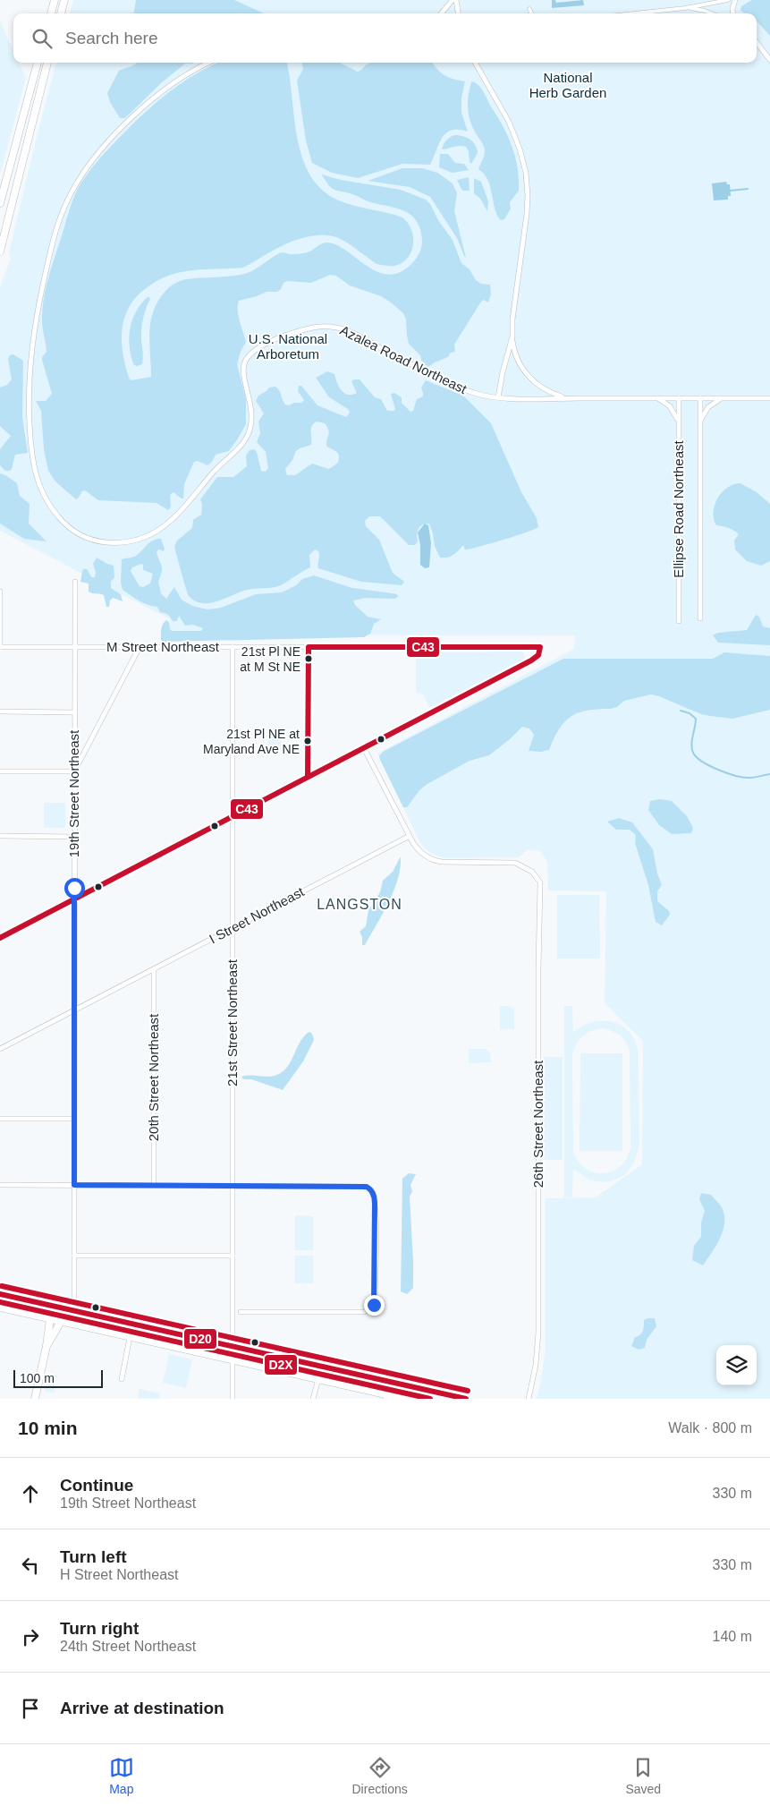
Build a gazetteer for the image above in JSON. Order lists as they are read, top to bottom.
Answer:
{
  "streets": {
    "street": [
      "Azalea Road Northeast",
      "Ellipse Road Northeast",
      "M Street Northeast",
      "19th Street Northeast",
      "I Street Northeast",
      "21st Street Northeast",
      "20th Street Northeast",
      "26th Street Northeast"
    ]
  },
  "crossings": [
    ["Azalea Road Northeast", "Ellipse Road Northeast"],
    ["M Street Northeast", "19th Street Northeast"],
    ["M Street Northeast", "21st Street Northeast"],
    ["19th Street Northeast", "I Street Northeast"],
    ["I Street Northeast", "21st Street Northeast"],
    ["I Street Northeast", "20th Street Northeast"],
    ["I Street Northeast", "26th Street Northeast"]
  ],
  "districts": ["LANGSTON"],
  "parks": ["National Herb Garden", "U.S. National Arboretum"],
  "places": ["21st Pl NE at M St NE", "21st Pl NE at Maryland Ave NE"],
  "lines": ["transit line C43", "transit line D20", "transit line D2X"],
  "scale_bar": "100 m",
  "page": {
    "search": "Search here",
    "scale": "100 m",
    "heading": ["10 min", "Walk · 800 m"],
    "list": [
      ["Continue", "19th Street Northeast", "330 m"],
      ["Turn left", "H Street Northeast", "330 m"],
      ["Turn right", "24th Street Northeast", "140 m"],
      "Arrive at destination"
    ],
    "nav": ["Map", "Directions", "Saved"]
  }
}
